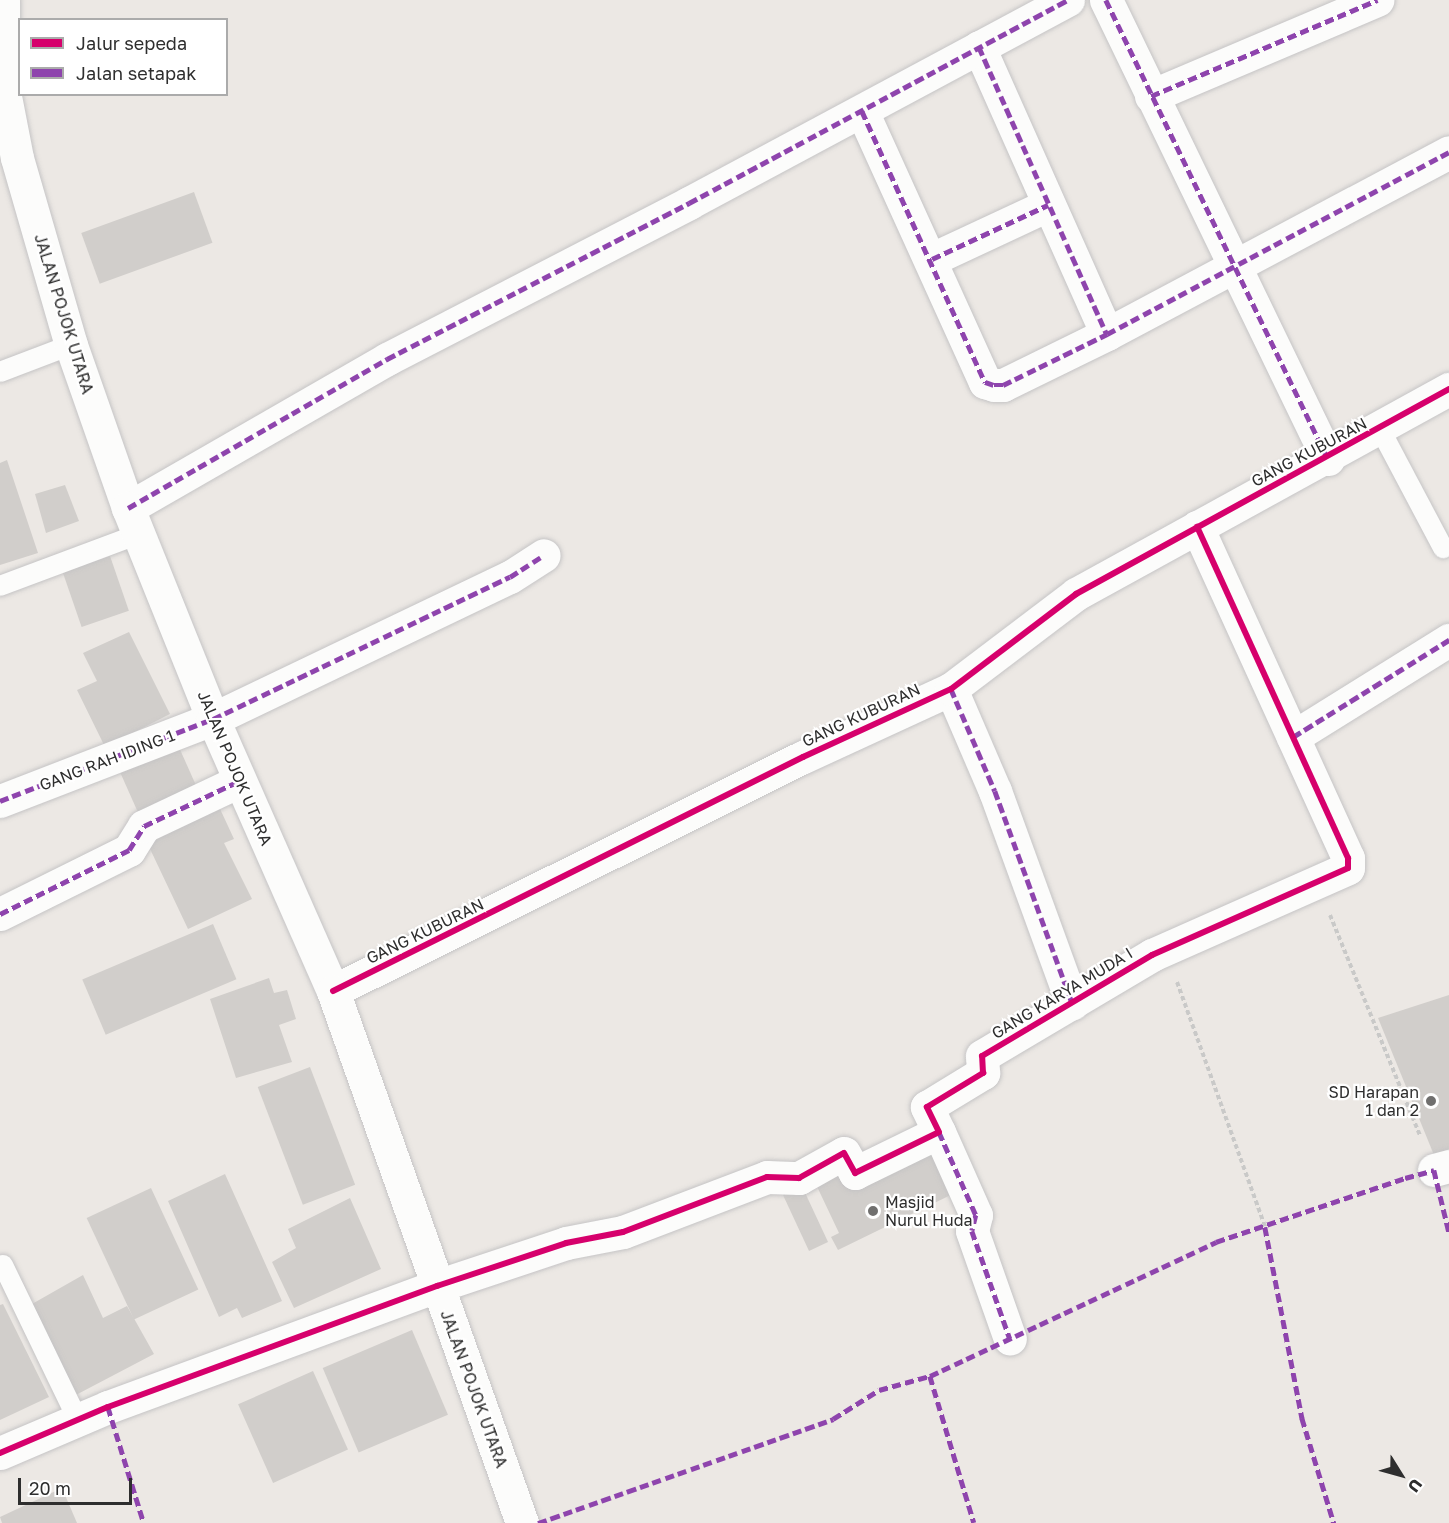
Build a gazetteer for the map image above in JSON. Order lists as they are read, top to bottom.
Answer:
{
  "streets": {
    "street": [
      "JALAN POJOK UTARA",
      "GANG KUBURAN",
      "GANG RAH IDING 1",
      "GANG KARYA MUDA I"
    ]
  },
  "crossings": [
    ["JALAN POJOK UTARA", "GANG KUBURAN"],
    ["JALAN POJOK UTARA", "GANG RAH IDING 1"],
    ["GANG KUBURAN", "GANG KARYA MUDA I"]
  ],
  "places": ["SD Harapan 1 dan 2", "Masjid Nurul Huda"],
  "legend": ["Jalur sepeda", "Jalan setapak"],
  "scale_bar": "20 m",
  "north": "bottom right"
}
